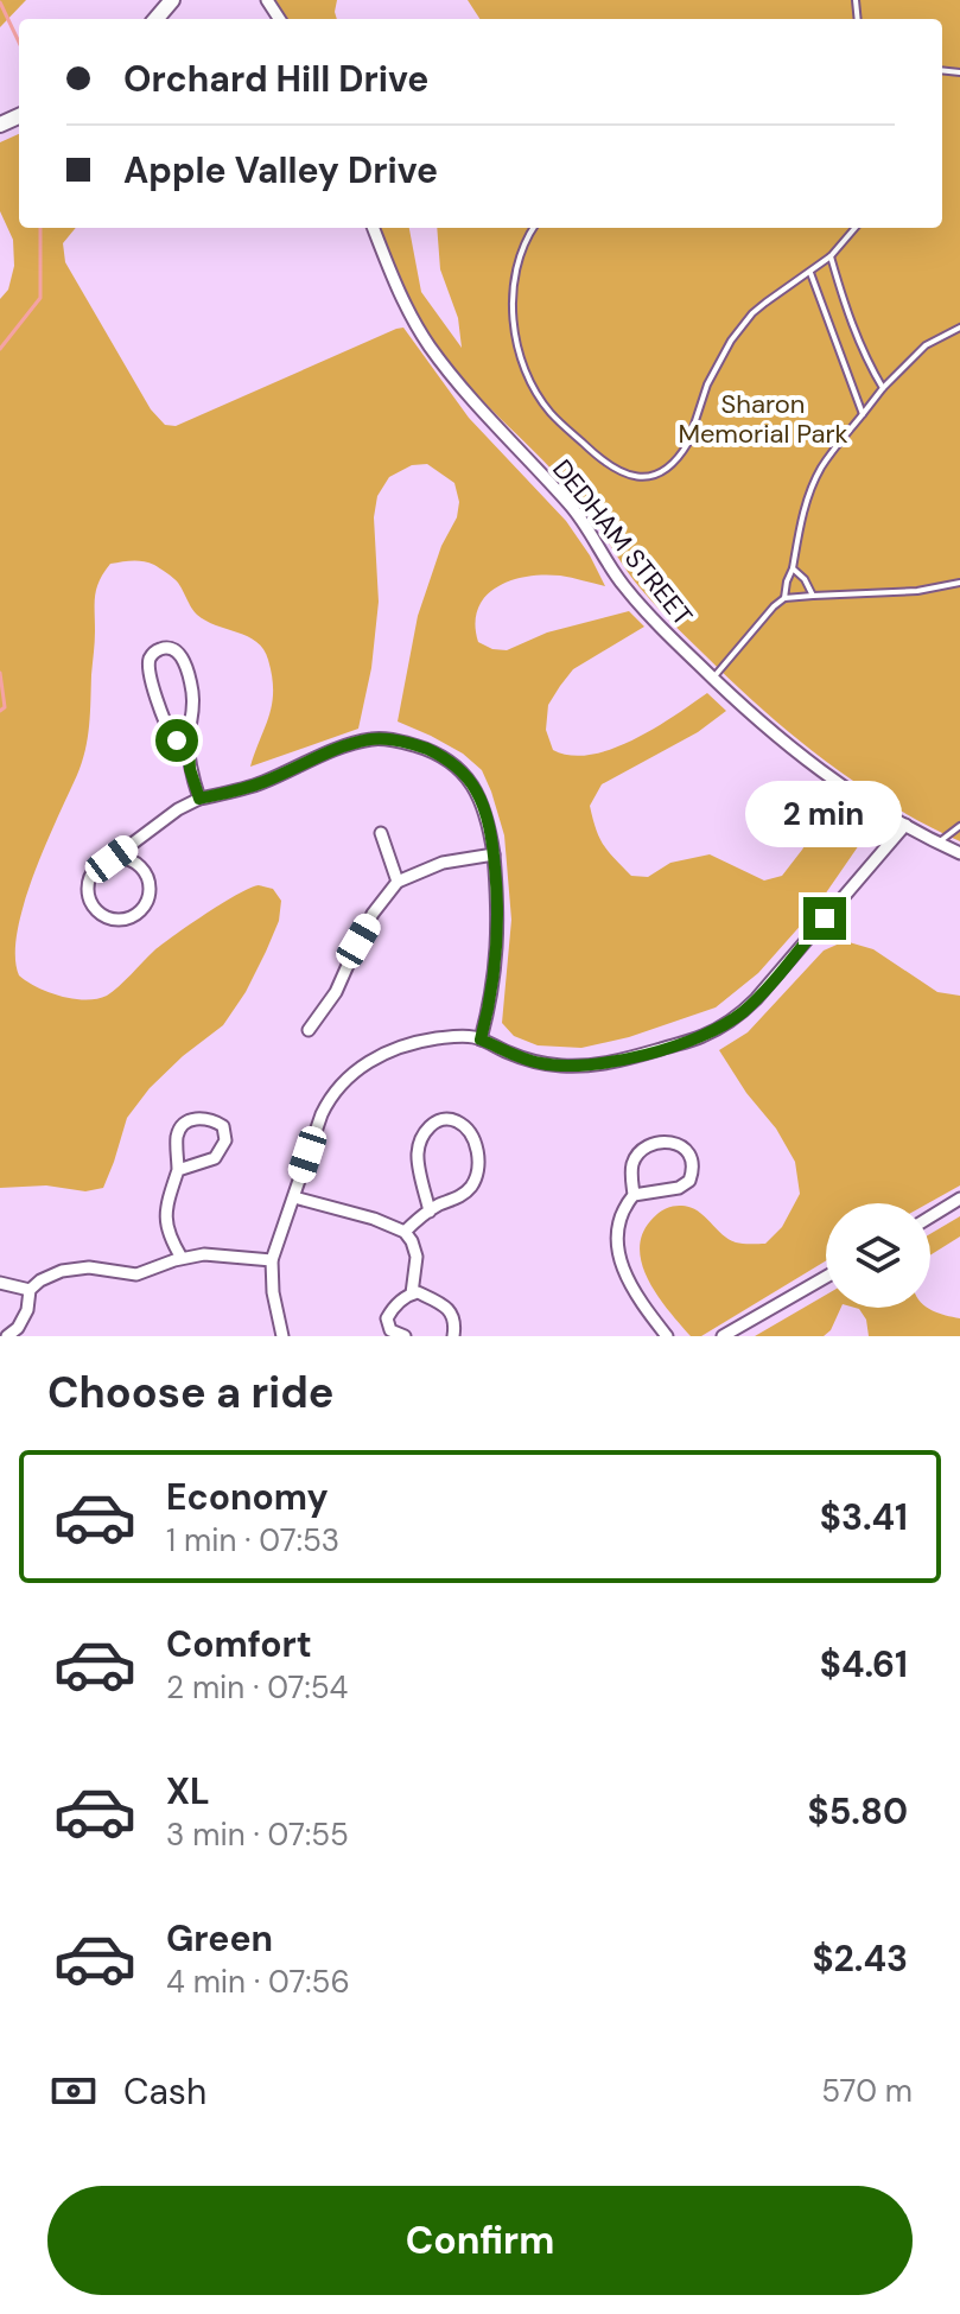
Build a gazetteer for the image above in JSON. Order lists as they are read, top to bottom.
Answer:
{
  "streets": {
    "street": ["DEDHAM STREET"]
  },
  "parks": ["Sharon Memorial Park"],
  "page": {
    "banner": ["Orchard Hill Drive", "Apple Valley Drive"],
    "bubble": "2 min",
    "heading": "Choose a ride",
    "list": [
      {
        "name": "Economy",
        "note": "1 min · 07:53",
        "value": "$3.41"
      },
      {
        "name": "Comfort",
        "note": "2 min · 07:54",
        "value": "$4.61"
      },
      {
        "name": "XL",
        "note": "3 min · 07:55",
        "value": "$5.80"
      },
      {
        "name": "Green",
        "note": "4 min · 07:56",
        "value": "$2.43"
      }
    ],
    "pay": ["Cash", "570 m"],
    "buttons": "Confirm"
  }
}
